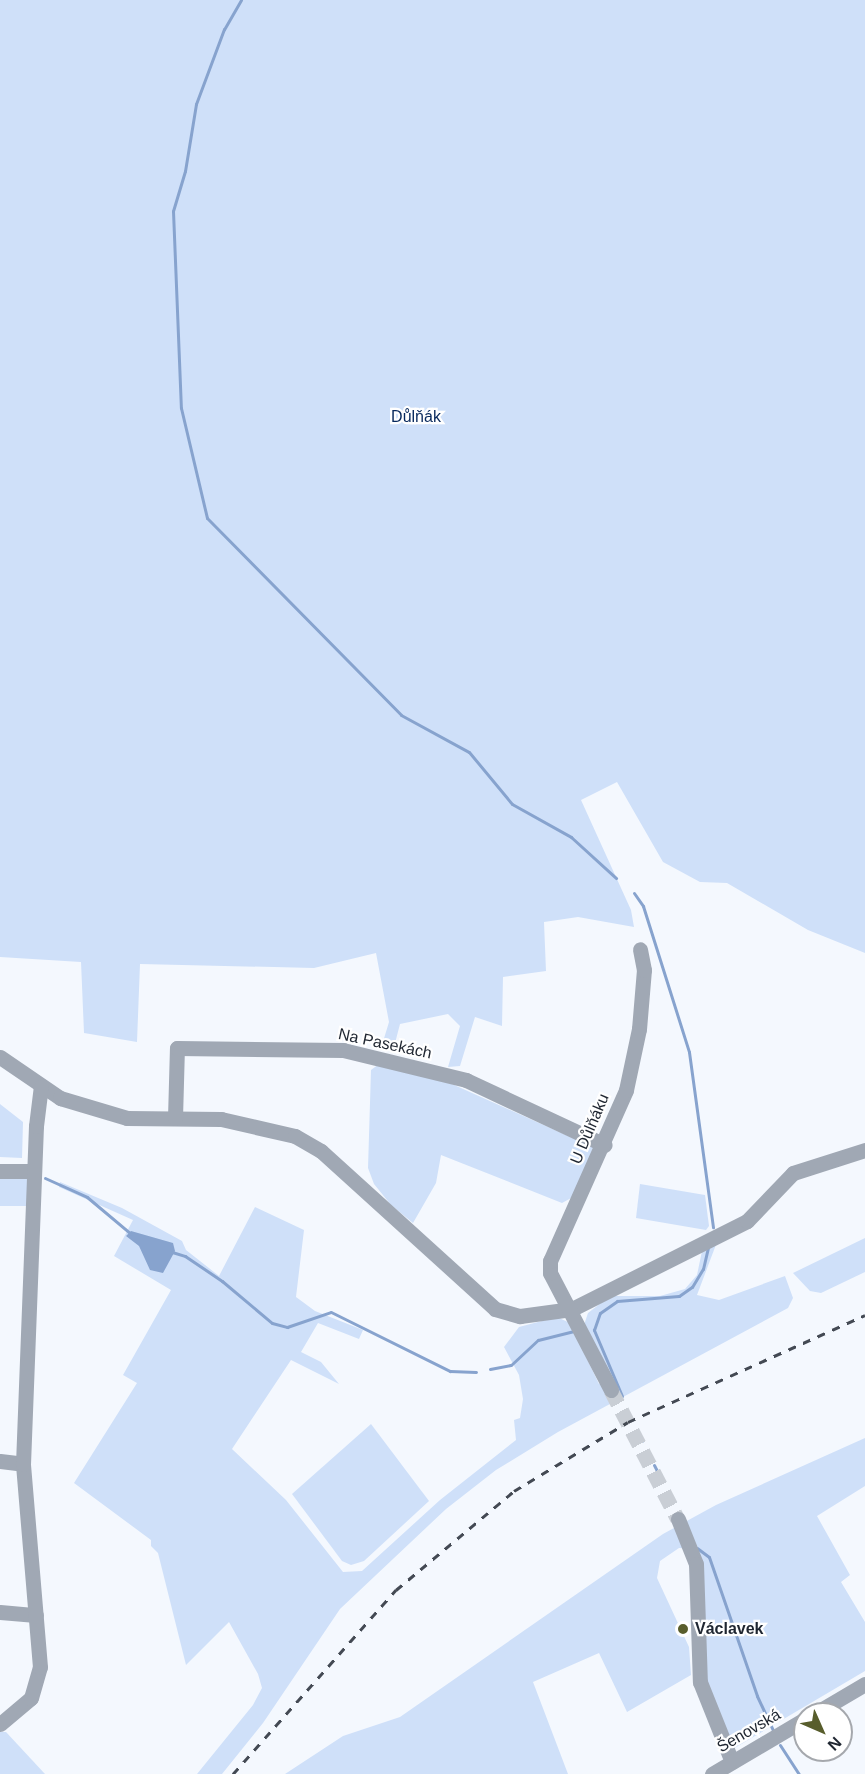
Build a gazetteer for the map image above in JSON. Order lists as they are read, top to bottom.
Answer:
{
  "streets": {
    "street": ["Na Pasekách", "U Důlňáku", "Šenovská"]
  },
  "crossings": [
    ["Na Pasekách", "U Důlňáku"]
  ],
  "parks": ["Důlňák"],
  "places": ["Václavek"],
  "north": "bottom right"
}
